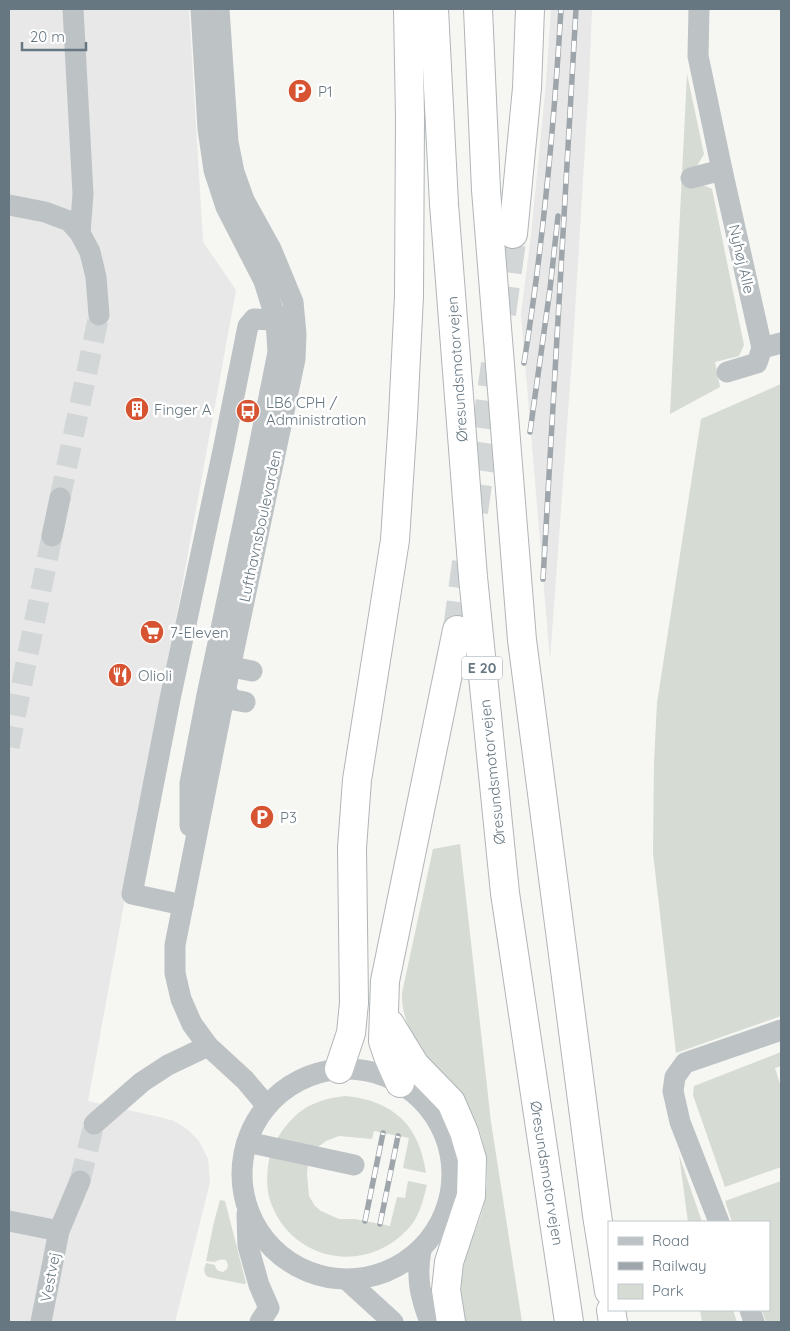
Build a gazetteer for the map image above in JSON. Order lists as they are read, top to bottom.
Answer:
{
  "streets": {
    "highway": ["Øresundsmotorvejen", "E 20"],
    "street": ["Nyhøj Alle", "Lufthavnsboulevarden", "Vestvej"]
  },
  "places": {
    "parking": ["P1", "P3"],
    "building": ["Finger A"],
    "bus stop": ["LB6 CPH / Administration"],
    "supermarket": ["7-Eleven"],
    "restaurant": ["Olioli"]
  },
  "legend": ["Road", "Railway", "Park"],
  "scale_bar": "20 m"
}
